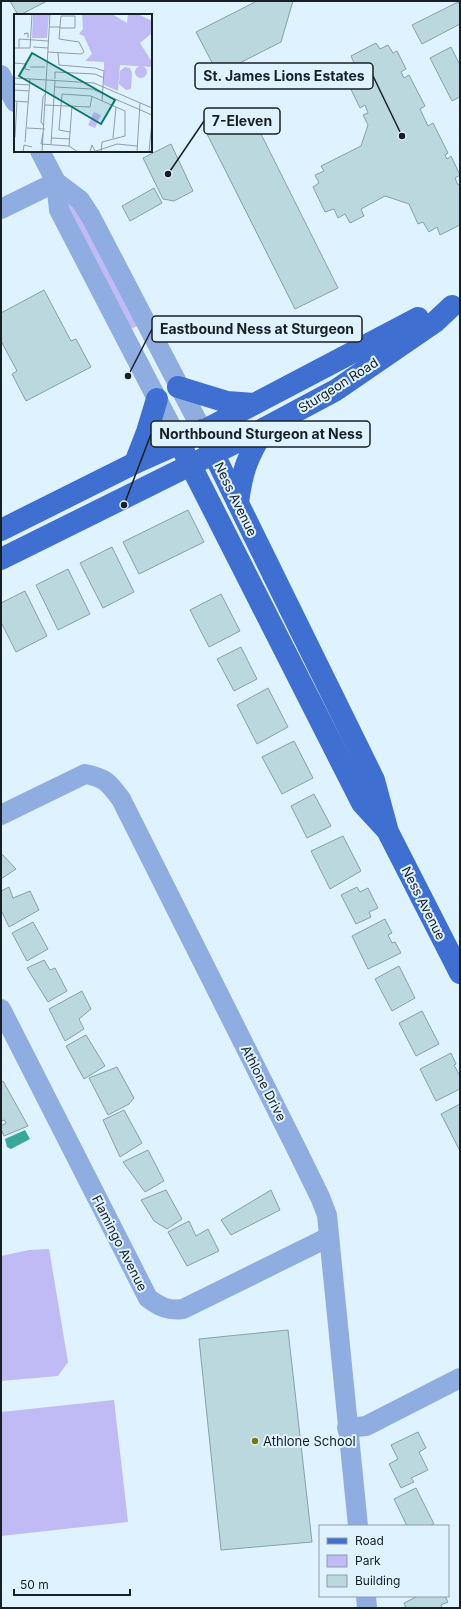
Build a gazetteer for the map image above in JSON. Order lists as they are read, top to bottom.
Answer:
{
  "streets": {
    "main road": ["Sturgeon Road", "Ness Avenue"],
    "street": ["Athlone Drive", "Flamingo Avenue"]
  },
  "crossings": [
    ["Sturgeon Road", "Ness Avenue"],
    ["Athlone Drive", "Flamingo Avenue"]
  ],
  "places": [
    "St. James Lions Estates",
    "7-Eleven",
    "Eastbound Ness at Sturgeon",
    "Northbound Sturgeon at Ness",
    "Athlone School"
  ],
  "legend": ["Road", "Park", "Building"],
  "scale_bar": "50 m"
}
